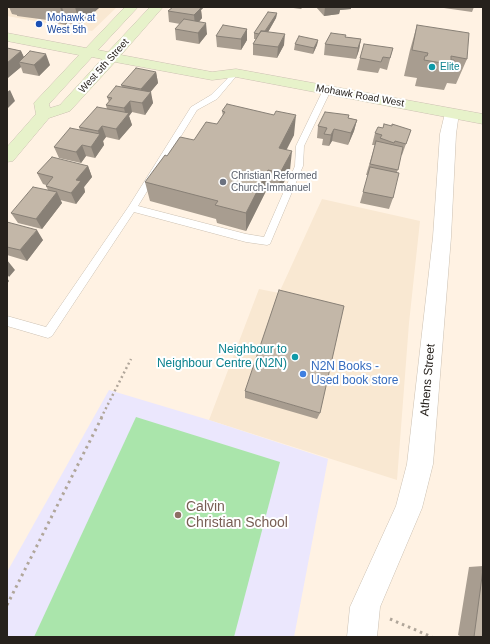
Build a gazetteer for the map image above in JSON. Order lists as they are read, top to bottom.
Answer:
{
  "streets": {
    "main road": ["West 5th Street", "Mohawk Road West"],
    "street": ["Athens Street"]
  },
  "crossings": [
    ["West 5th Street", "Mohawk Road West"],
    ["Mohawk Road West", "Athens Street"]
  ],
  "places": [
    "Mohawk at West 5th",
    "Elite",
    "Christian Reformed Church-Immanuel",
    "Neighbour to Neighbour Centre (N2N)",
    "N2N Books - Used book store",
    "Calvin Christian School"
  ]
}
